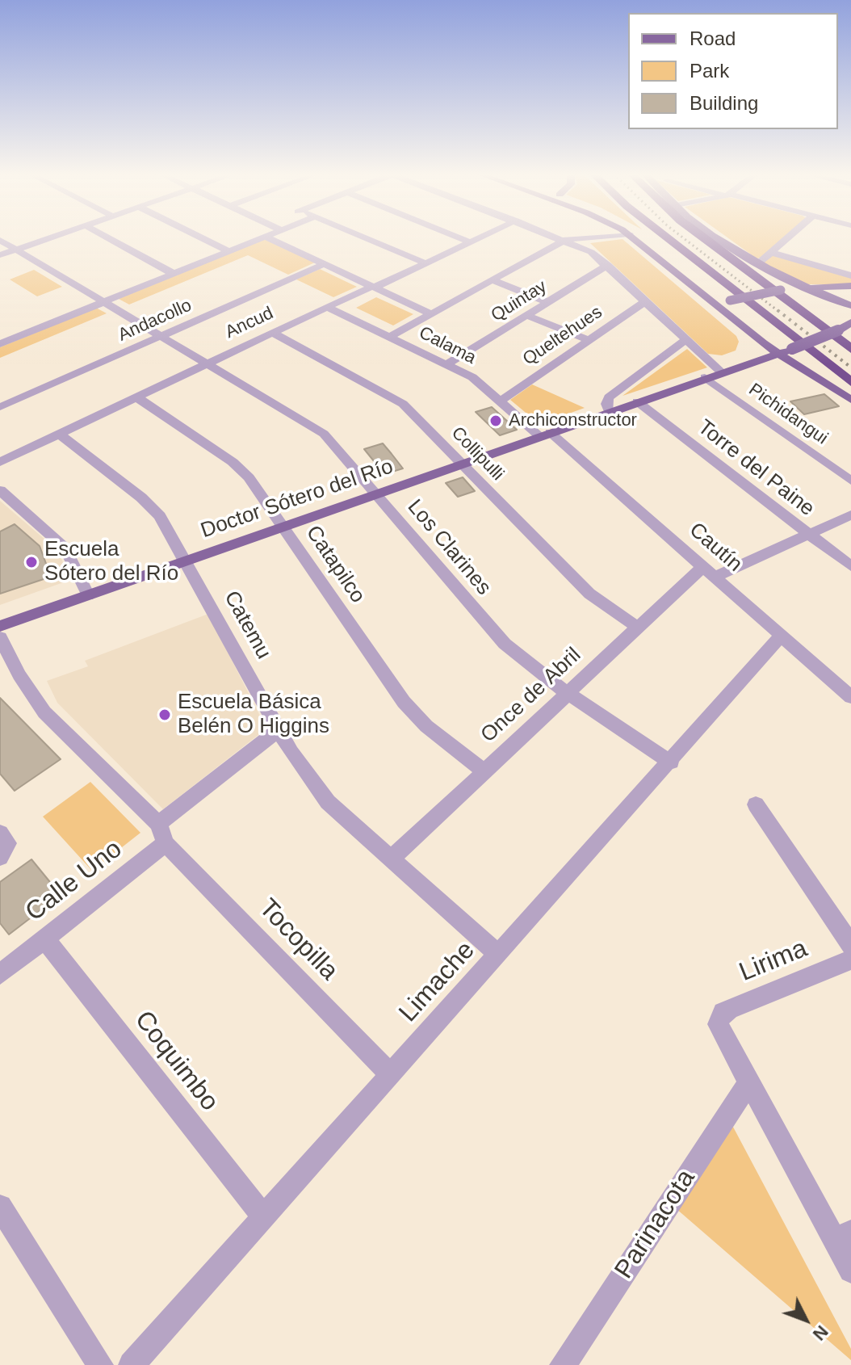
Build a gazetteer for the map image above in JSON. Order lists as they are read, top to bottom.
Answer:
{
  "streets": {
    "main road": ["Doctor Sótero del Río"],
    "street": [
      "Quintay",
      "Andacollo",
      "Ancud",
      "Queltehues",
      "Calama",
      "Pichidangui",
      "Collipulli",
      "Torre del Paine",
      "Los Clarines",
      "Cautín",
      "Catapilco",
      "Catemu",
      "Once de Abril",
      "Calle Uno",
      "Tocopilla",
      "Lirima",
      "Limache",
      "Coquimbo",
      "Parinacota"
    ]
  },
  "crossings": [
    ["Quintay", "Calama"],
    ["Andacollo", "Los Clarines"],
    ["Ancud", "Calama"],
    ["Ancud", "Collipulli"],
    ["Ancud", "Los Clarines"],
    ["Ancud", "Catapilco"],
    ["Ancud", "Catemu"],
    ["Queltehues", "Calama"],
    ["Calama", "Doctor Sótero del Río"],
    ["Calama", "Cautín"],
    ["Pichidangui", "Doctor Sótero del Río"],
    ["Collipulli", "Doctor Sótero del Río"],
    ["Collipulli", "Once de Abril"],
    ["Torre del Paine", "Doctor Sótero del Río"],
    ["Torre del Paine", "Once de Abril"],
    ["Doctor Sótero del Río", "Los Clarines"],
    ["Doctor Sótero del Río", "Cautín"],
    ["Doctor Sótero del Río", "Catapilco"],
    ["Doctor Sótero del Río", "Catemu"],
    ["Los Clarines", "Once de Abril"],
    ["Los Clarines", "Limache"],
    ["Cautín", "Once de Abril"],
    ["Cautín", "Limache"],
    ["Catapilco", "Once de Abril"],
    ["Catemu", "Once de Abril"],
    ["Catemu", "Calle Uno"],
    ["Catemu", "Limache"],
    ["Calle Uno", "Tocopilla"],
    ["Calle Uno", "Coquimbo"],
    ["Tocopilla", "Limache"],
    ["Lirima", "Parinacota"],
    ["Limache", "Coquimbo"]
  ],
  "places": ["Archiconstructor", "Escuela Sótero del Río", "Escuela Básica Belén O Higgins"],
  "legend": ["Road", "Park", "Building"],
  "north": "bottom right"
}
